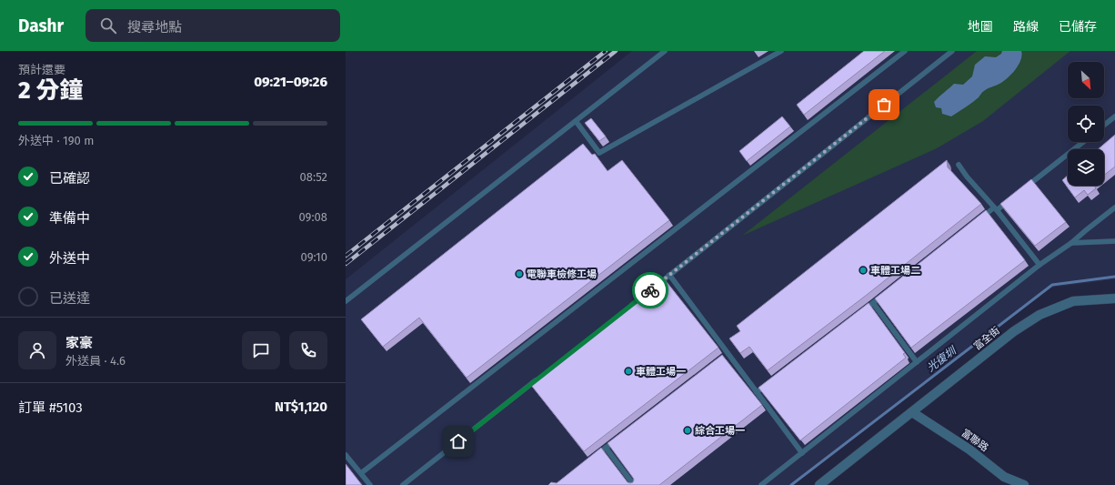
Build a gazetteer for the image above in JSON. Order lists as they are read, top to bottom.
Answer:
{
  "streets": {
    "street": ["富全街", "富聯路"]
  },
  "crossings": [
    ["富全街", "富聯路"]
  ],
  "water": ["光復圳"],
  "places": [
    "車體工場二",
    "電聯車檢修工場",
    "車體工場一",
    "綜合工場一"
  ],
  "north": "bottom right",
  "page": {
    "header": "Dashr",
    "search": "搜尋地點",
    "nav": ["地圖", "路線", "已儲存"],
    "heading": ["2 分鐘", "預計還要", "09:21–09:26"],
    "panel": [
      "家豪",
      "外送員 · 4.6",
      "訂單 #5103",
      "NT$1,120"
    ],
    "bar": "外送中 · 190 m",
    "list": [
      ["已確認", "08:52"],
      ["準備中", "09:08"],
      ["外送中", "09:10"],
      "已送達"
    ]
  }
}
